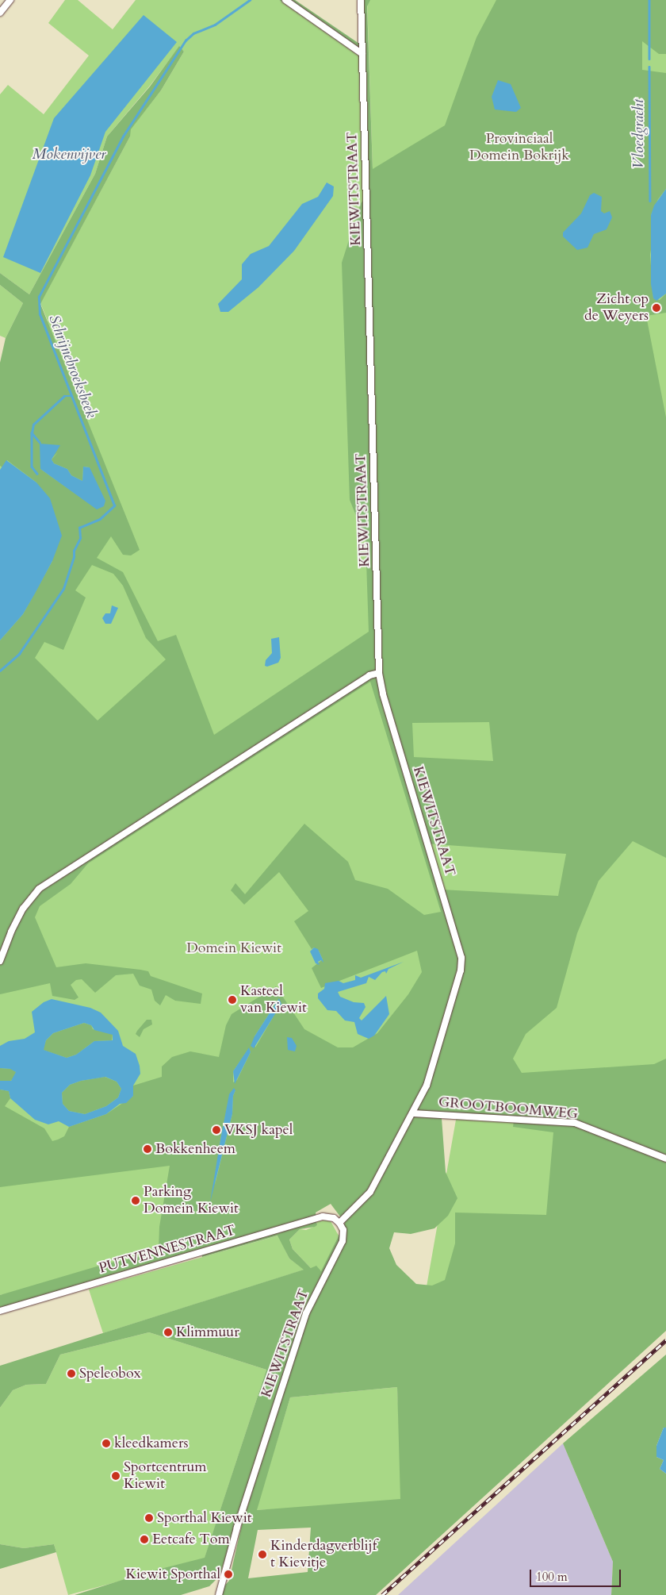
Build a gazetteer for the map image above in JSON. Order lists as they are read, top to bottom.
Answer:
{
  "streets": {
    "street": ["KIEWITSTRAAT", "GROOTBOOMWEG", "PUTVENNESTRAAT"]
  },
  "crossings": [
    ["KIEWITSTRAAT", "GROOTBOOMWEG"],
    ["KIEWITSTRAAT", "PUTVENNESTRAAT"]
  ],
  "water": ["Vloedgracht", "Mokenvijver", "Schrijnebroeksbeek"],
  "parks": ["Provinciaal Domein Bokrijk", "Domein Kiewit"],
  "places": [
    "Zicht op de Weyers",
    "Kasteel van Kiewit",
    "VKSJ kapel",
    "Bokkenheem",
    "Parking Domein Kiewit",
    "Klimmuur",
    "Speleobox",
    "kleedkamers",
    "Sportcentrum Kiewit",
    "Sporthal Kiewit",
    "Eetcafe Tom",
    "Kinderdagverblijf t Kievitje",
    "Kiewit Sporthal"
  ],
  "scale_bar": "100 m"
}
